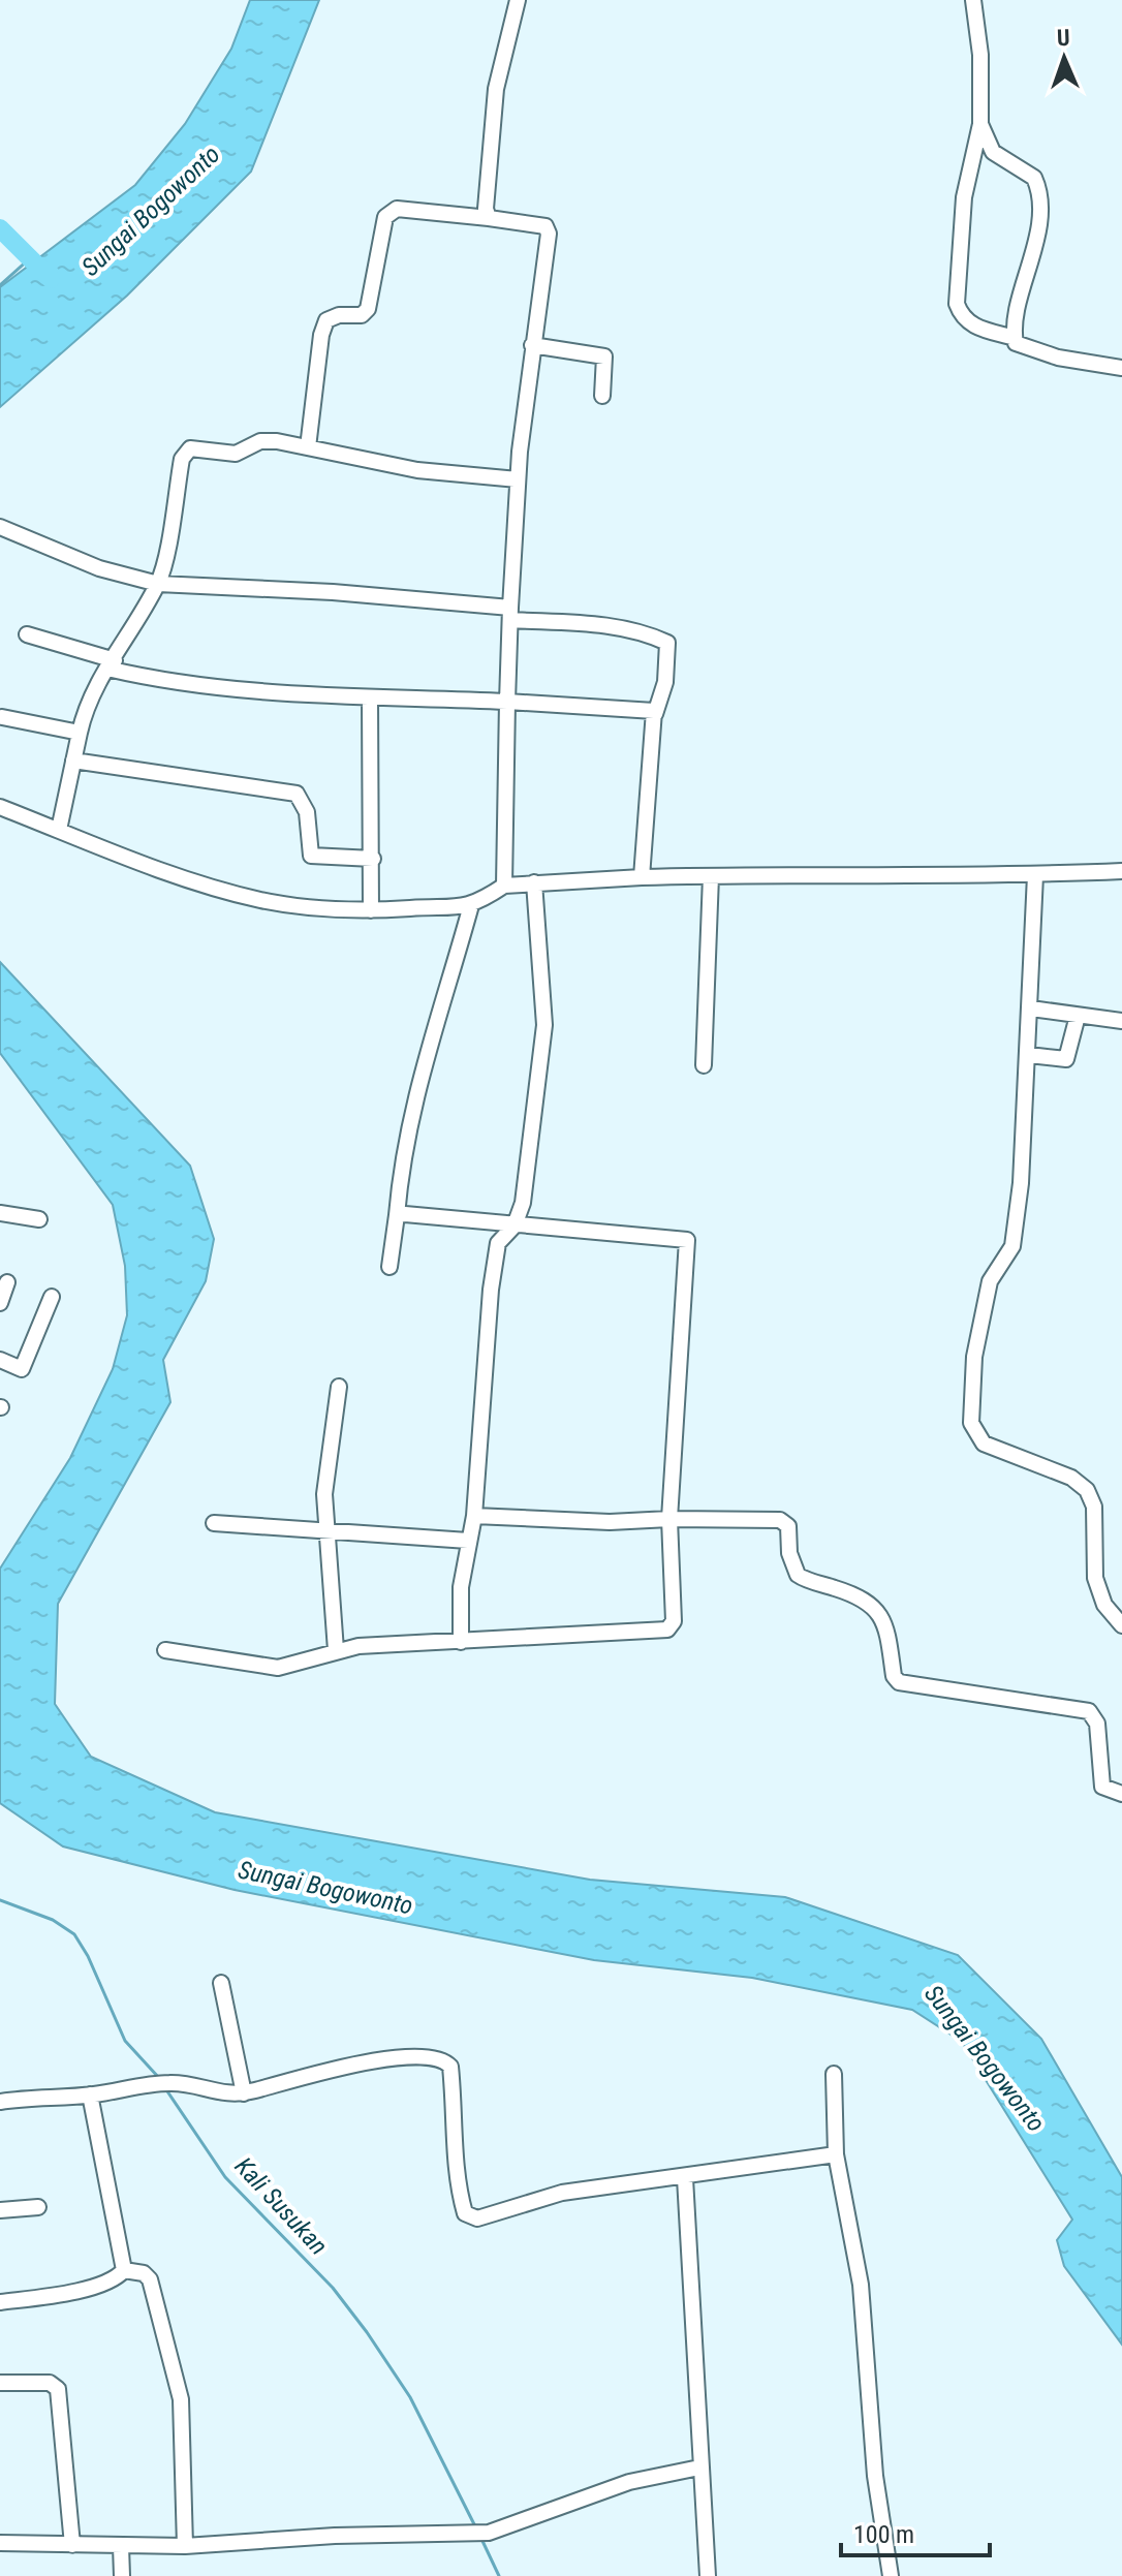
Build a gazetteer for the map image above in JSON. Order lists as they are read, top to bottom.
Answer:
{
  "water": ["Sungai Bogowonto", "Kali Susukan"],
  "scale_bar": "100 m",
  "north": "top"
}
